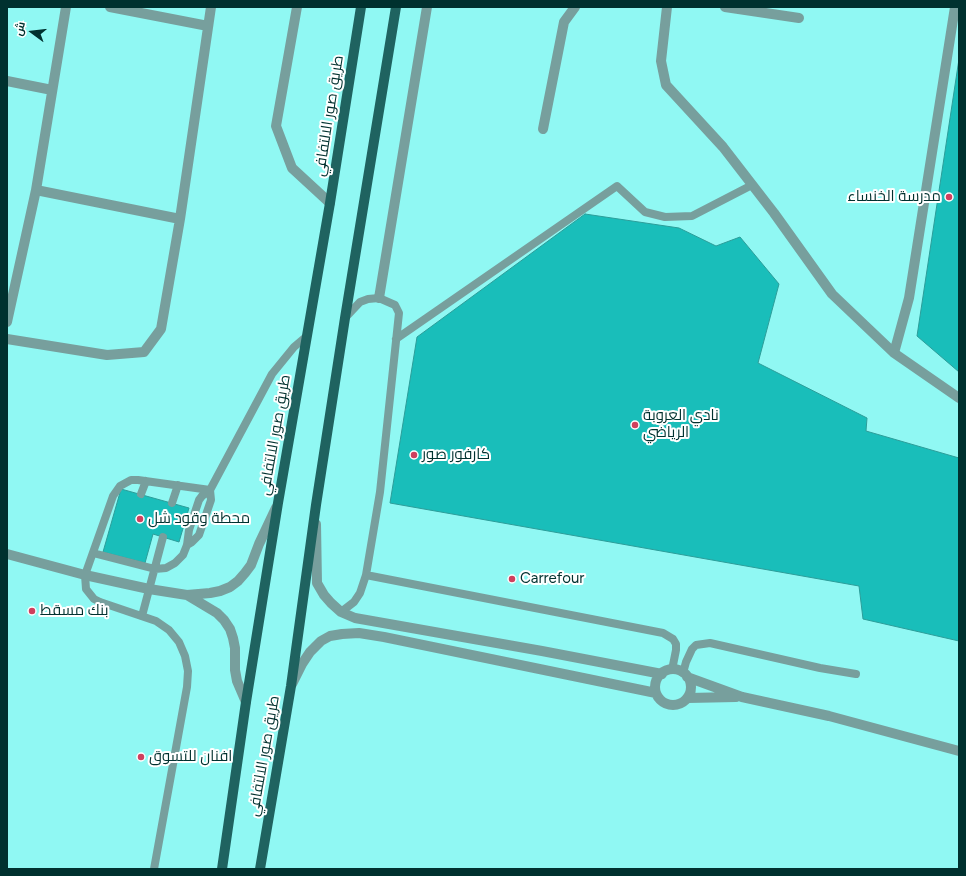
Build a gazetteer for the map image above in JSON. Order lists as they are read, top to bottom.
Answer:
{
  "streets": {
    "main road": ["طريق صور الالتفافي"]
  },
  "places": [
    "مدرسة الخنساء",
    "نادي العروبة الرياضي",
    "كارفور صور",
    "محطة وقود شل",
    "Carrefour",
    "بنك مسقط",
    "افنان للتسوق"
  ],
  "north": "left"
}
